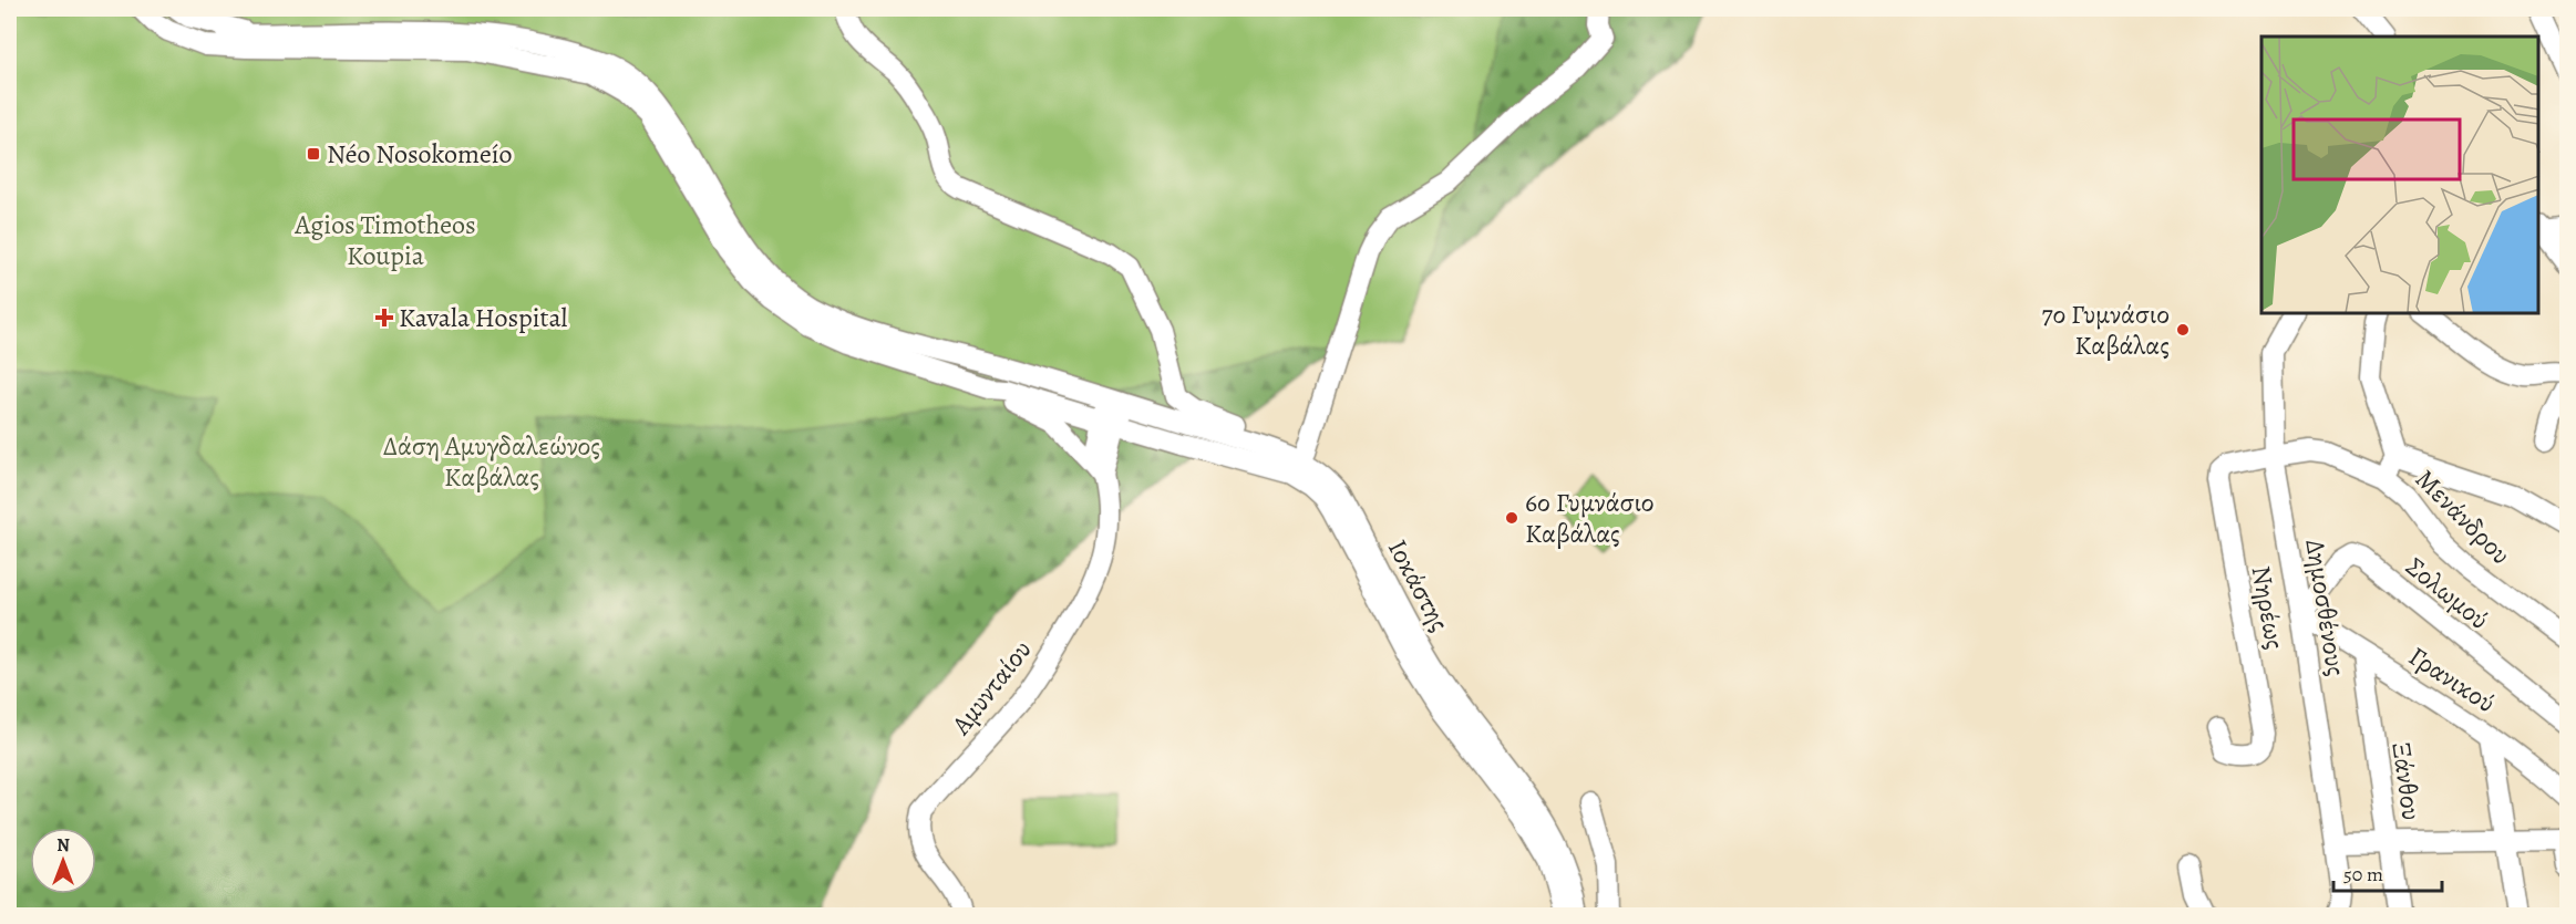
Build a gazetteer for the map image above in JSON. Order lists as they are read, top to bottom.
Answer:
{
  "streets": {
    "street": [
      "Μενάνδρου",
      "Ιοκάστης",
      "Σολωμού",
      "Νηρέως",
      "Δημοσθένους",
      "Γρανικού",
      "Αμυνταίου",
      "Ξάνθου"
    ]
  },
  "crossings": [
    ["Μενάνδρου", "Νηρέως"],
    ["Μενάνδρου", "Δημοσθένους"],
    ["Ιοκάστης", "Αμυνταίου"],
    ["Σολωμού", "Δημοσθένους"],
    ["Σολωμού", "Γρανικού"],
    ["Νηρέως", "Δημοσθένους"],
    ["Δημοσθένους", "Γρανικού"],
    ["Γρανικού", "Ξάνθου"]
  ],
  "parks": ["Agios Timotheos Koupia", "Δάση Αμυγδαλεώνος Καβάλας"],
  "places": {
    "transit": ["Néo Nosokomeío"],
    "health": ["Kavala Hospital"],
    "other": ["7ο Γυμνάσιο Καβάλας", "6ο Γυμνάσιο Καβάλας"]
  },
  "scale_bar": "50 m",
  "north": "top"
}
